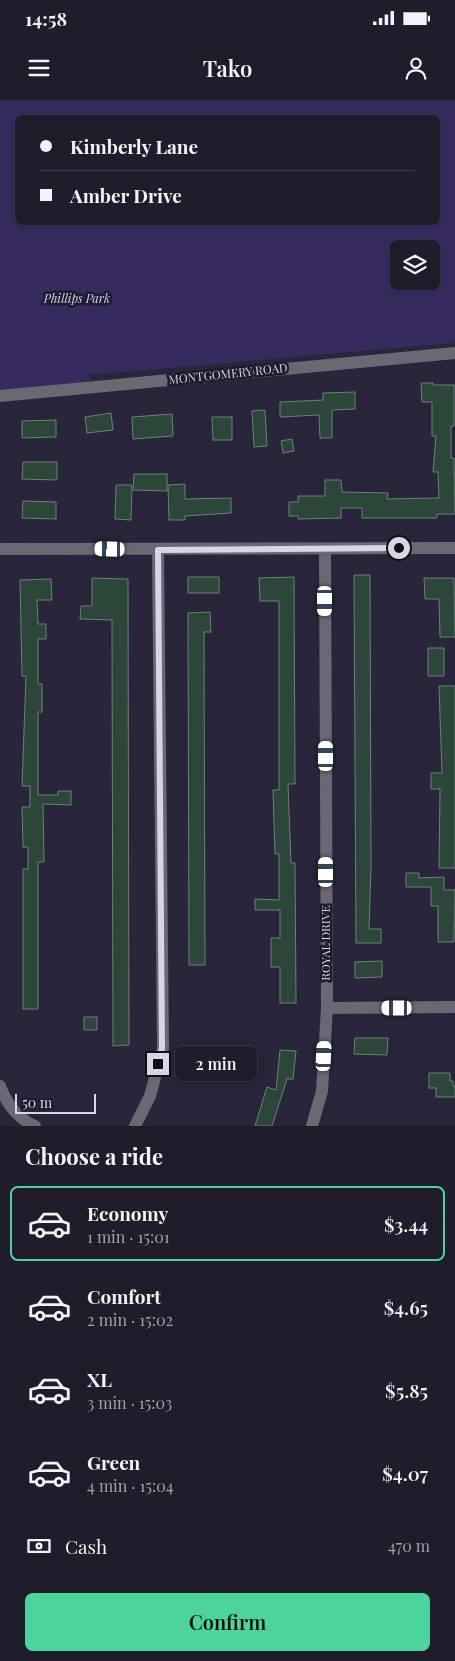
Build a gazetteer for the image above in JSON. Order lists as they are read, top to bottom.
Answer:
{
  "streets": {
    "street": ["MONTGOMERY ROAD", "ROYAL DRIVE"]
  },
  "parks": ["Phillips Park"],
  "scale_bar": "50 m",
  "page": {
    "status": "14:58",
    "header": "Tako",
    "banner": ["Kimberly Lane", "Amber Drive"],
    "bubble": "2 min",
    "scale": "50 m",
    "heading": "Choose a ride",
    "list": [
      {
        "name": "Economy",
        "note": "1 min · 15:01",
        "value": "$3.44"
      },
      {
        "name": "Comfort",
        "note": "2 min · 15:02",
        "value": "$4.65"
      },
      {
        "name": "XL",
        "note": "3 min · 15:03",
        "value": "$5.85"
      },
      {
        "name": "Green",
        "note": "4 min · 15:04",
        "value": "$4.07"
      }
    ],
    "pay": ["Cash", "470 m"],
    "buttons": "Confirm"
  }
}
